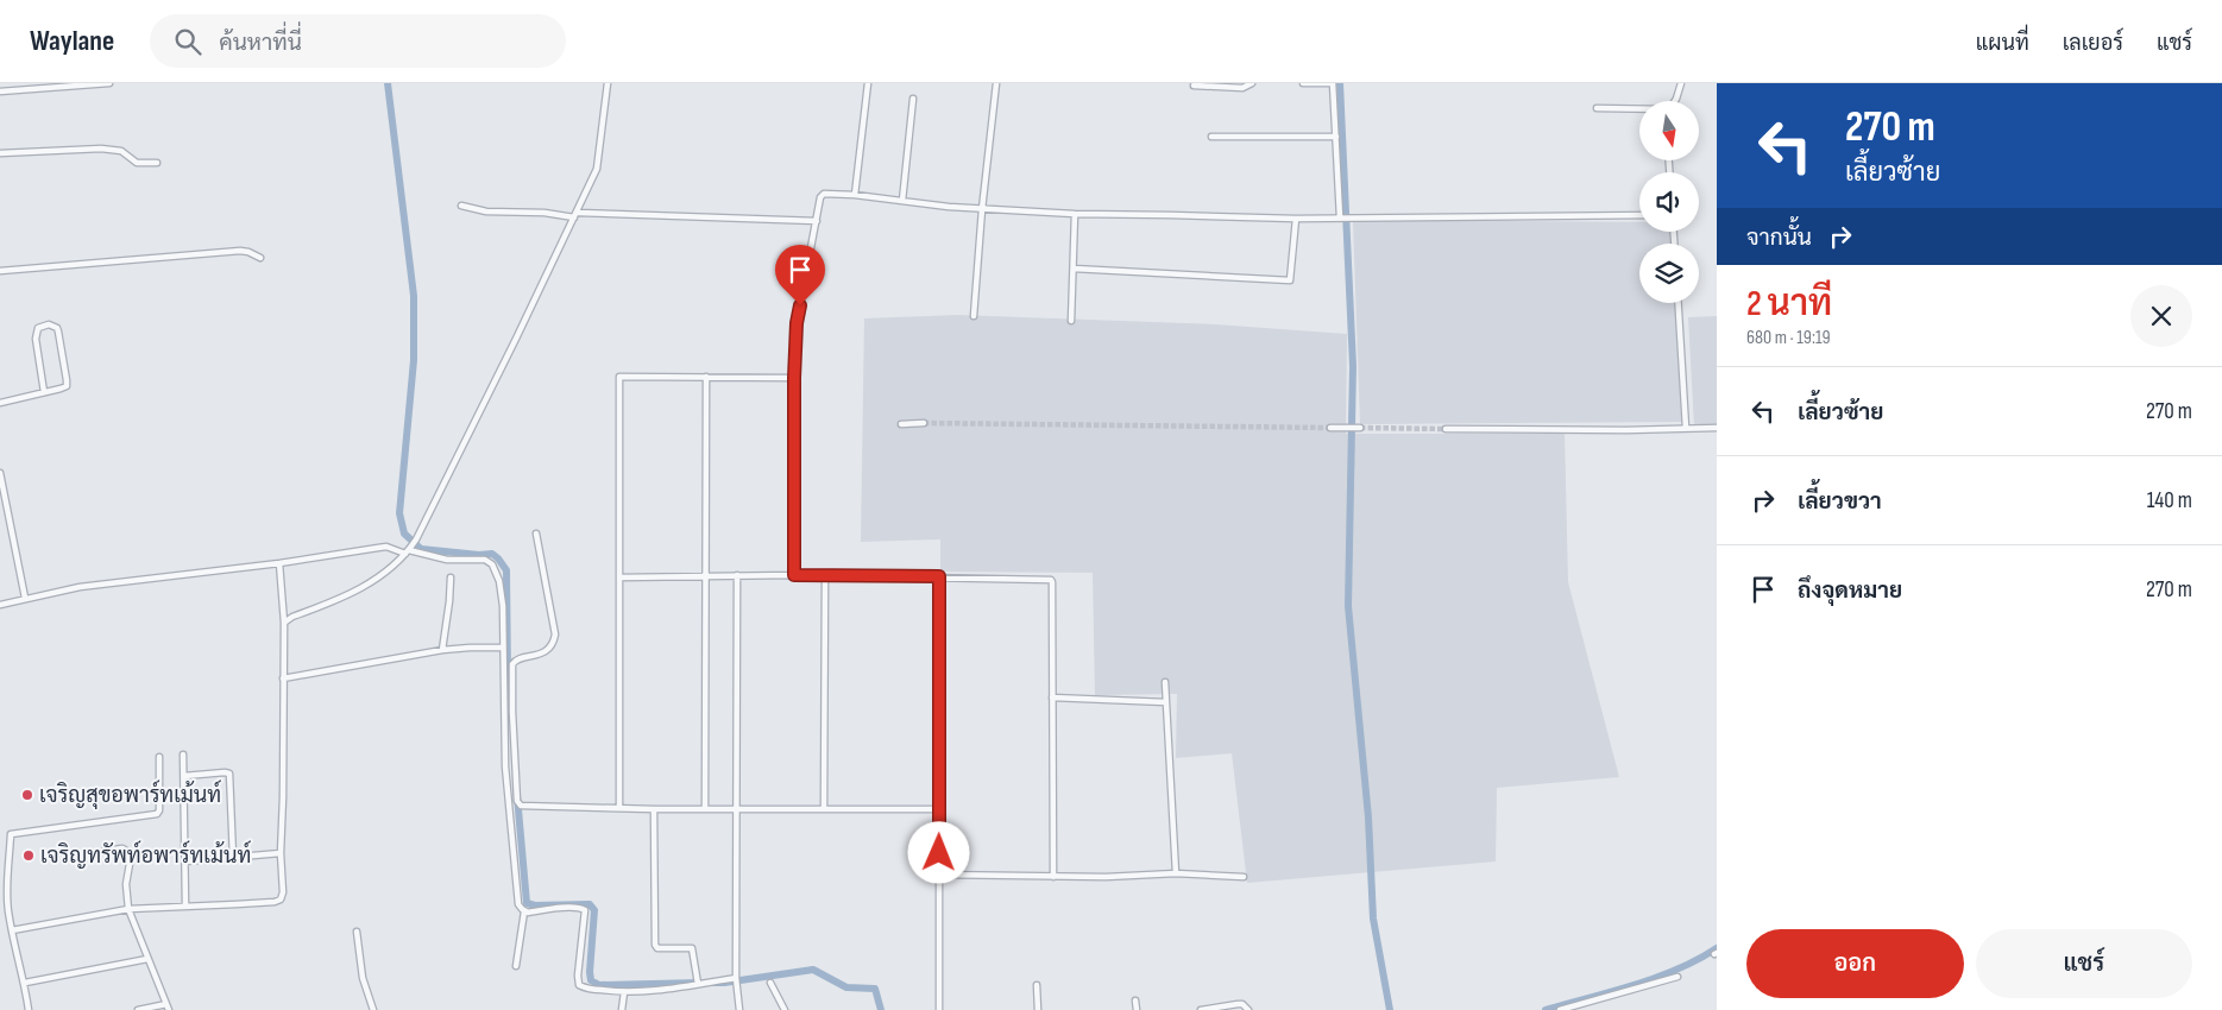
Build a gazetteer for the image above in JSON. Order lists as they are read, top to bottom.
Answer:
{
  "places": ["เจริญสุขอพาร์ทเม้นท์", "เจริญทรัพท์อพาร์ทเม้นท์"],
  "north": "bottom",
  "page": {
    "header": "Waylane",
    "search": "ค้นหาที่นี่",
    "nav": ["แผนที่", "เลเยอร์", "แชร์"],
    "turn": ["270 m", "เลี้ยวซ้าย"],
    "then": "จากนั้น",
    "heading": ["2 นาที", "680 m · 19:19"],
    "list": [
      {
        "name": "เลี้ยวซ้าย",
        "value": "270 m"
      },
      {
        "name": "เลี้ยวขวา",
        "value": "140 m"
      },
      {
        "name": "ถึงจุดหมาย",
        "value": "270 m"
      }
    ],
    "buttons": ["ออก", "แชร์"]
  }
}
